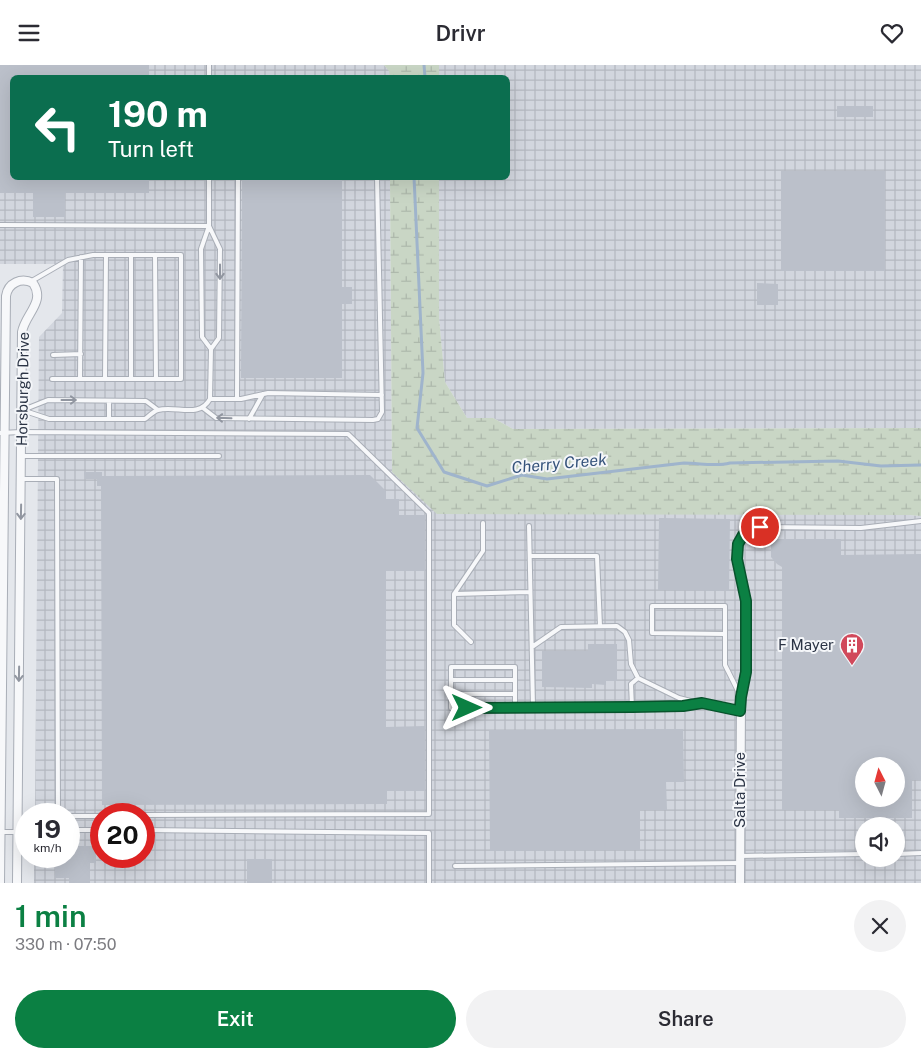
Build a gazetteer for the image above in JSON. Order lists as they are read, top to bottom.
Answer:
{
  "streets": {
    "street": ["Horsburgh Drive", "Salta Drive"]
  },
  "water": ["Cherry Creek"],
  "places": {
    "building": ["F Mayer"]
  },
  "north": "top",
  "page": {
    "header": "Drivr",
    "turn": ["190 m", "Turn left"],
    "speed": "19 km/h",
    "limit": "20",
    "heading": ["1 min", "330 m · 07:50"],
    "buttons": ["Exit", "Share"]
  }
}
